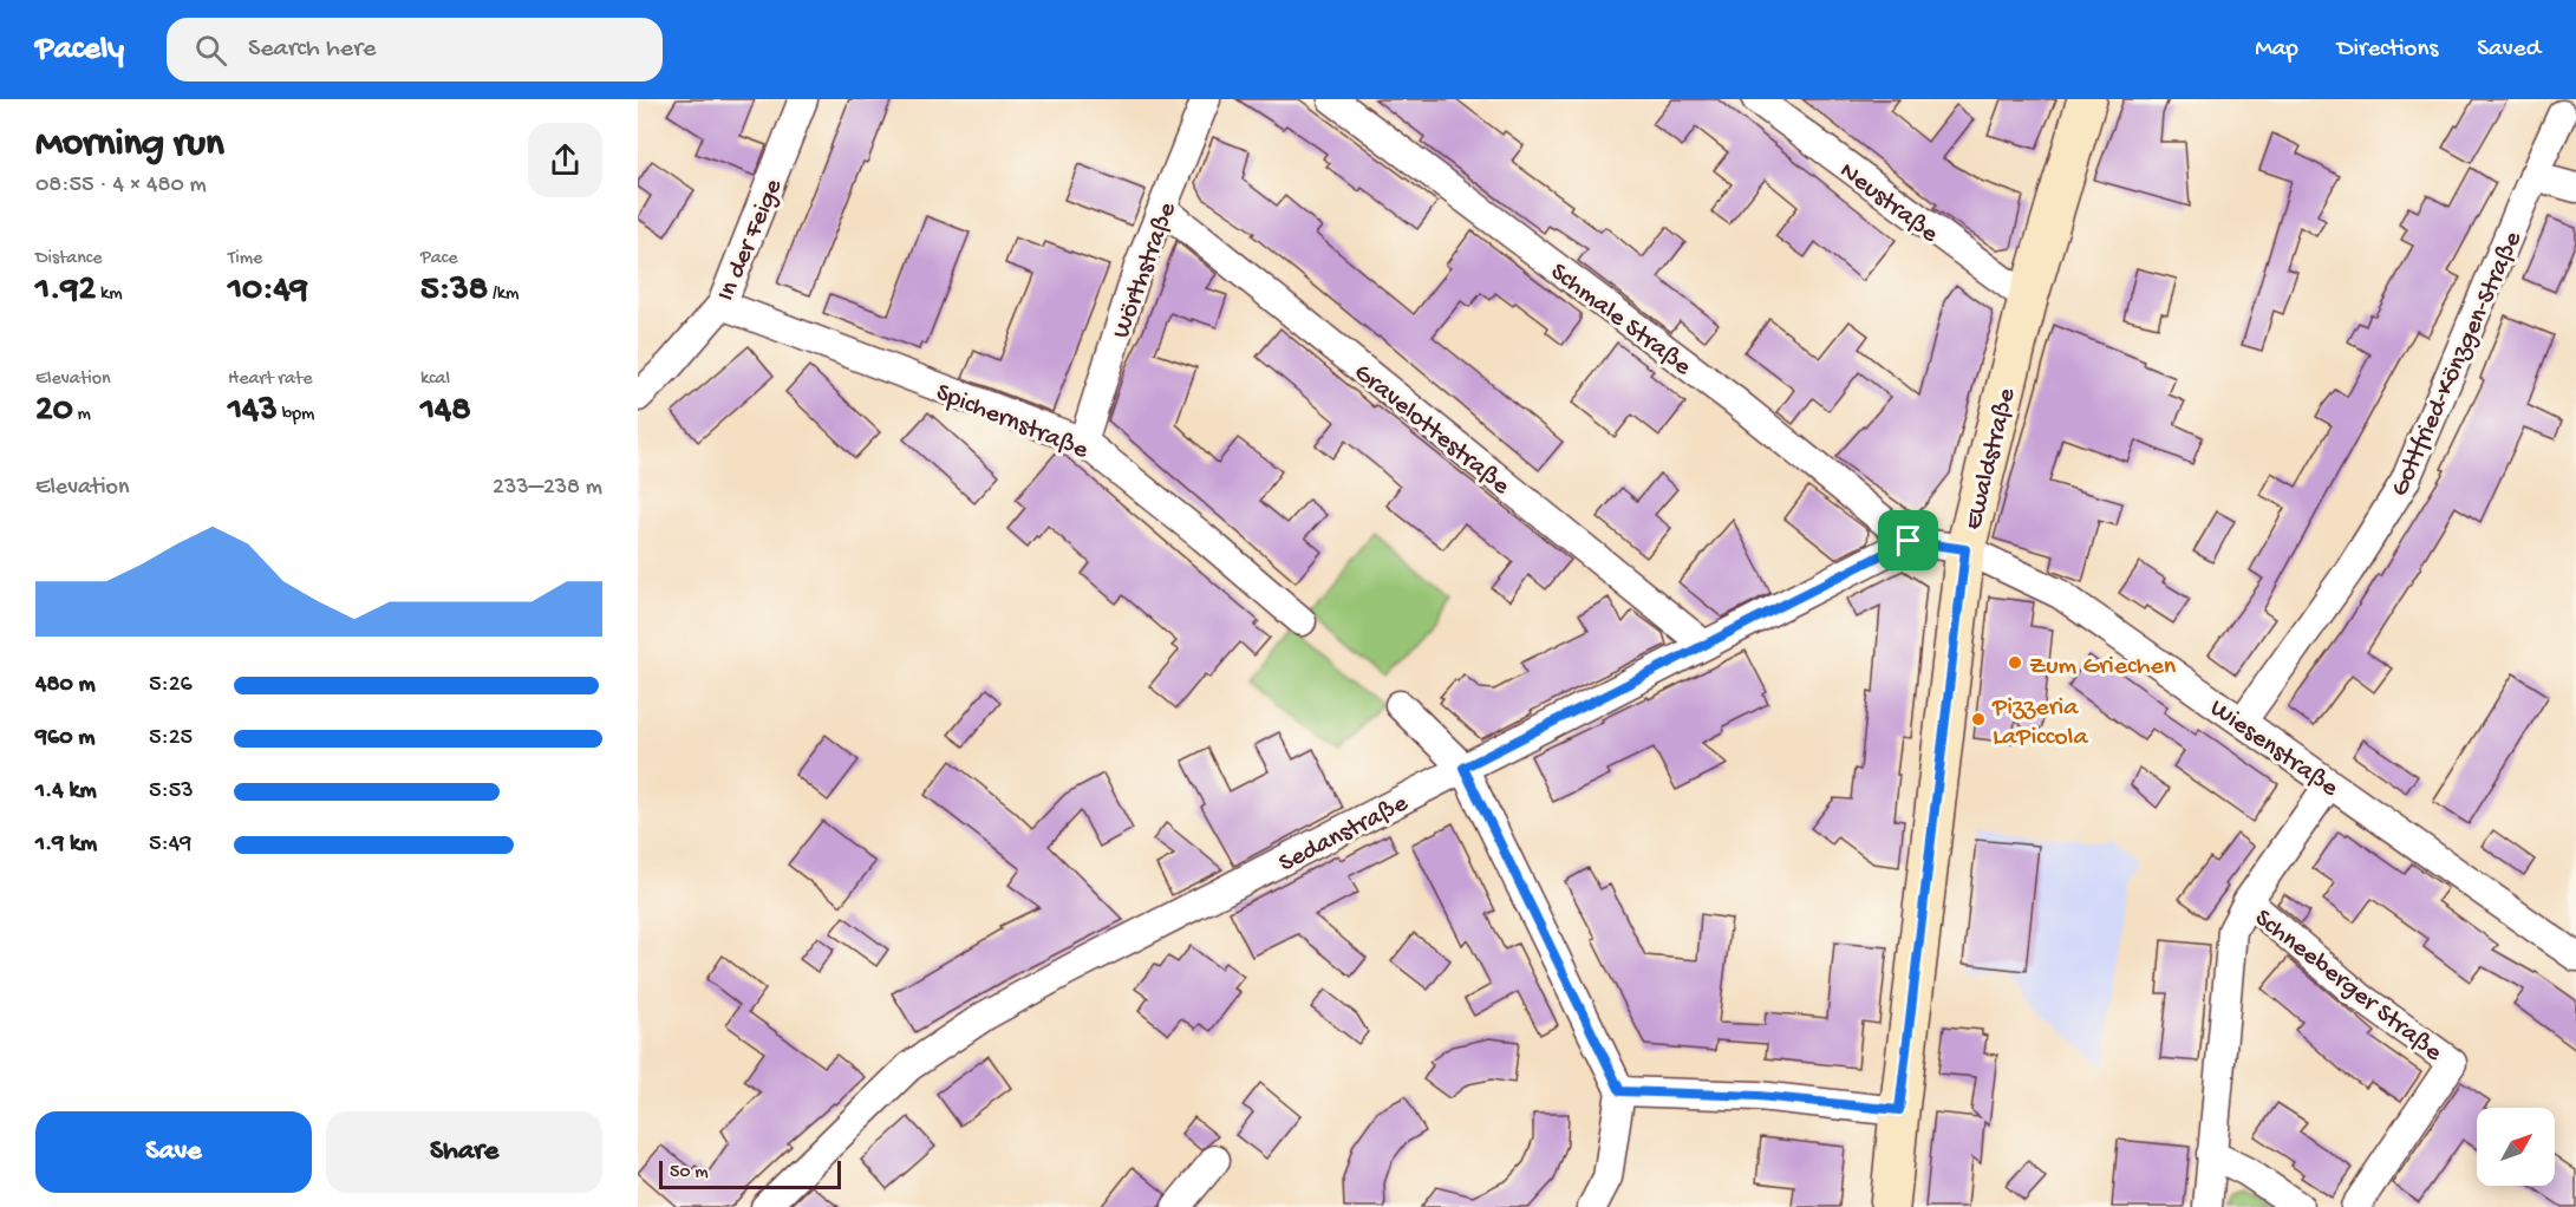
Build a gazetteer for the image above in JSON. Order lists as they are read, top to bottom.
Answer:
{
  "streets": {
    "main road": ["Ewaldstraße"],
    "street": [
      "Neustraße",
      "In der Feige",
      "Wörthstraße",
      "Schmale Straße",
      "Gottfried-Könzgen-Straße",
      "Spichernstraße",
      "Gravelottestraße",
      "Wiesenstraße",
      "Sedanstraße",
      "Schneeberger Straße"
    ]
  },
  "crossings": [
    ["Neustraße", "Ewaldstraße"],
    ["In der Feige", "Spichernstraße"],
    ["Wörthstraße", "Spichernstraße"],
    ["Wörthstraße", "Gravelottestraße"],
    ["Schmale Straße", "Sedanstraße"],
    ["Gottfried-Könzgen-Straße", "Wiesenstraße"],
    ["Gravelottestraße", "Sedanstraße"],
    ["Ewaldstraße", "Wiesenstraße"],
    ["Wiesenstraße", "Schneeberger Straße"]
  ],
  "places": ["Zum Griechen", "Pizzeria LaPiccola"],
  "scale_bar": "50 m",
  "north": "top right",
  "page": {
    "header": "Pacely",
    "search": "Search here",
    "nav": ["Map", "Directions", "Saved"],
    "heading": ["Morning run", "08:55 · 4 × 480 m"],
    "stats": [
      ["Distance", "1.92 km"],
      ["Time", "10:49"],
      ["Pace", "5:38 /km"],
      ["Elevation", "20 m"],
      ["Heart rate", "143 bpm"],
      ["kcal", "148"]
    ],
    "chart": ["Elevation", "233–238 m"],
    "list": [
      {
        "name": "480 m",
        "note": "5:26"
      },
      {
        "name": "960 m",
        "note": "5:25"
      },
      {
        "name": "1.4 km",
        "note": "5:53"
      },
      {
        "name": "1.9 km",
        "note": "5:49"
      }
    ],
    "buttons": ["Save", "Share"],
    "scale": "50 m"
  }
}
